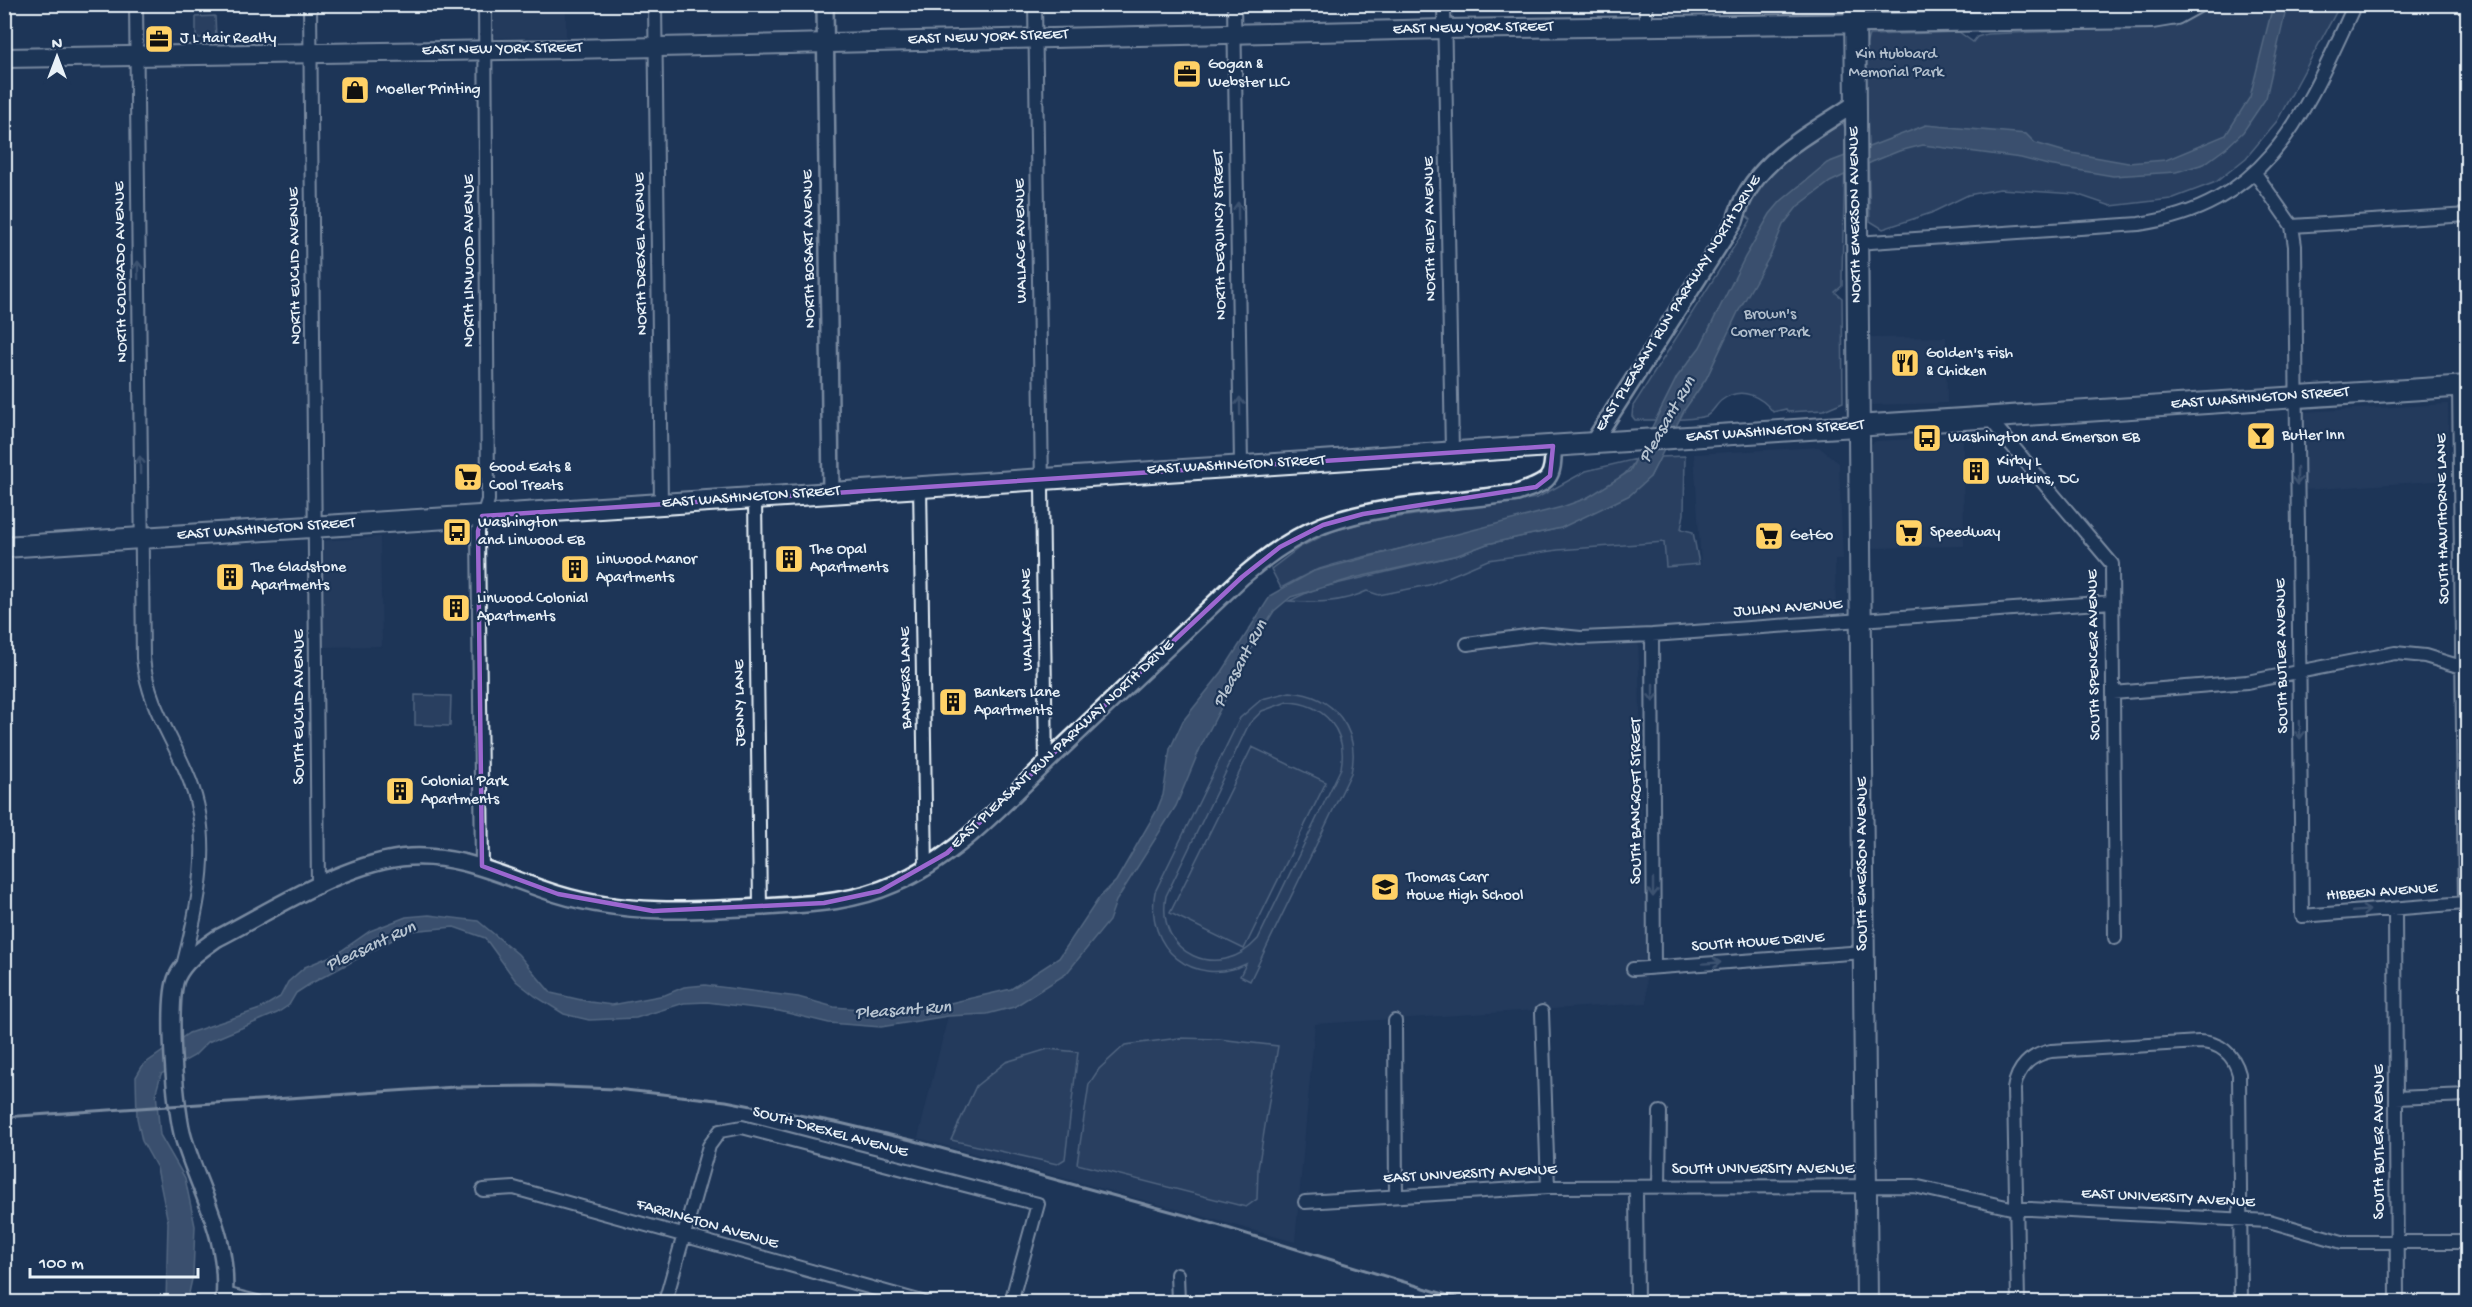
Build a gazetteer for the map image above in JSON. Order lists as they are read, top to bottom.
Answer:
{
  "streets": {
    "main road": [
      "EAST NEW YORK STREET",
      "NORTH EMERSON AVENUE",
      "EAST WASHINGTON STREET",
      "SOUTH EMERSON AVENUE"
    ],
    "street": [
      "NORTH RILEY AVENUE",
      "NORTH DEQUINCY STREET",
      "WALLACE AVENUE",
      "NORTH BOSART AVENUE",
      "NORTH DREXEL AVENUE",
      "NORTH LINWOOD AVENUE",
      "NORTH EUCLID AVENUE",
      "NORTH COLORADO AVENUE",
      "EAST PLEASANT RUN PARKWAY NORTH DRIVE",
      "SOUTH HAWTHORNE LANE",
      "JULIAN AVENUE",
      "WALLACE LANE",
      "SOUTH SPENCER AVENUE",
      "SOUTH BUTLER AVENUE",
      "BANKERS LANE",
      "JENNY LANE",
      "SOUTH EUCLID AVENUE",
      "SOUTH BANCROFT STREET",
      "HIBBEN AVENUE",
      "SOUTH HOWE DRIVE",
      "SOUTH DREXEL AVENUE",
      "SOUTH UNIVERSITY AVENUE",
      "EAST UNIVERSITY AVENUE",
      "FARRINGTON AVENUE"
    ]
  },
  "crossings": [
    ["EAST NEW YORK STREET", "NORTH EMERSON AVENUE"],
    ["EAST NEW YORK STREET", "NORTH RILEY AVENUE"],
    ["EAST NEW YORK STREET", "NORTH DEQUINCY STREET"],
    ["EAST NEW YORK STREET", "WALLACE AVENUE"],
    ["EAST NEW YORK STREET", "NORTH BOSART AVENUE"],
    ["EAST NEW YORK STREET", "NORTH DREXEL AVENUE"],
    ["EAST NEW YORK STREET", "NORTH LINWOOD AVENUE"],
    ["EAST NEW YORK STREET", "NORTH EUCLID AVENUE"],
    ["EAST NEW YORK STREET", "NORTH COLORADO AVENUE"],
    ["NORTH EMERSON AVENUE", "EAST PLEASANT RUN PARKWAY NORTH DRIVE"],
    ["NORTH EMERSON AVENUE", "EAST WASHINGTON STREET"],
    ["NORTH EMERSON AVENUE", "SOUTH EMERSON AVENUE"],
    ["NORTH RILEY AVENUE", "EAST WASHINGTON STREET"],
    ["NORTH DEQUINCY STREET", "EAST WASHINGTON STREET"],
    ["WALLACE AVENUE", "EAST WASHINGTON STREET"],
    ["WALLACE AVENUE", "WALLACE LANE"],
    ["NORTH BOSART AVENUE", "EAST WASHINGTON STREET"],
    ["NORTH DREXEL AVENUE", "EAST WASHINGTON STREET"],
    ["NORTH LINWOOD AVENUE", "EAST PLEASANT RUN PARKWAY NORTH DRIVE"],
    ["NORTH LINWOOD AVENUE", "EAST WASHINGTON STREET"],
    ["NORTH EUCLID AVENUE", "EAST WASHINGTON STREET"],
    ["NORTH EUCLID AVENUE", "SOUTH EUCLID AVENUE"],
    ["NORTH COLORADO AVENUE", "EAST PLEASANT RUN PARKWAY NORTH DRIVE"],
    ["NORTH COLORADO AVENUE", "EAST WASHINGTON STREET"],
    ["EAST PLEASANT RUN PARKWAY NORTH DRIVE", "EAST WASHINGTON STREET"],
    ["EAST PLEASANT RUN PARKWAY NORTH DRIVE", "WALLACE LANE"],
    ["EAST PLEASANT RUN PARKWAY NORTH DRIVE", "BANKERS LANE"],
    ["EAST PLEASANT RUN PARKWAY NORTH DRIVE", "JENNY LANE"],
    ["EAST PLEASANT RUN PARKWAY NORTH DRIVE", "SOUTH EUCLID AVENUE"],
    ["EAST WASHINGTON STREET", "SOUTH HAWTHORNE LANE"],
    ["EAST WASHINGTON STREET", "WALLACE LANE"],
    ["EAST WASHINGTON STREET", "SOUTH SPENCER AVENUE"],
    ["EAST WASHINGTON STREET", "SOUTH BUTLER AVENUE"],
    ["EAST WASHINGTON STREET", "BANKERS LANE"],
    ["EAST WASHINGTON STREET", "JENNY LANE"],
    ["EAST WASHINGTON STREET", "SOUTH EUCLID AVENUE"],
    ["EAST WASHINGTON STREET", "SOUTH EMERSON AVENUE"],
    ["SOUTH HAWTHORNE LANE", "HIBBEN AVENUE"],
    ["JULIAN AVENUE", "SOUTH SPENCER AVENUE"],
    ["JULIAN AVENUE", "SOUTH BANCROFT STREET"],
    ["JULIAN AVENUE", "SOUTH EMERSON AVENUE"],
    ["SOUTH BUTLER AVENUE", "HIBBEN AVENUE"],
    ["SOUTH BUTLER AVENUE", "EAST UNIVERSITY AVENUE"],
    ["SOUTH BANCROFT STREET", "SOUTH HOWE DRIVE"],
    ["SOUTH EMERSON AVENUE", "SOUTH HOWE DRIVE"],
    ["SOUTH EMERSON AVENUE", "SOUTH UNIVERSITY AVENUE"],
    ["SOUTH EMERSON AVENUE", "EAST UNIVERSITY AVENUE"],
    ["SOUTH DREXEL AVENUE", "FARRINGTON AVENUE"],
    ["SOUTH UNIVERSITY AVENUE", "EAST UNIVERSITY AVENUE"]
  ],
  "one_way": [
    "NORTH DEQUINCY STREET",
    "NORTH COLORADO AVENUE",
    "SOUTH BUTLER AVENUE",
    "SOUTH BANCROFT STREET",
    "HIBBEN AVENUE",
    "SOUTH HOWE DRIVE"
  ],
  "water": ["Pleasant Run"],
  "parks": ["Kin Hubbard Memorial Park", "Brown's Corner Park"],
  "places": {
    "office": ["J L Hair Realty", "Gogan & Webster LLC"],
    "shop": ["Moeller Printing"],
    "restaurant": ["Golden's Fish & Chicken"],
    "bar": ["Butler Inn"],
    "bus stop": ["Washington and Emerson EB", "Washington and Linwood EB"],
    "building": [
      "Kirby L Watkins, DC",
      "The Opal Apartments",
      "Linwood Manor Apartments",
      "The Gladstone Apartments",
      "Linwood Colonial Apartments",
      "Bankers Lane Apartments",
      "Colonial Park Apartments"
    ],
    "supermarket": ["Good Eats & Cool Treats", "Speedway", "GetGo"],
    "school or university": ["Thomas Carr Howe High School"]
  },
  "scale_bar": "100 m",
  "north": "top"
}
